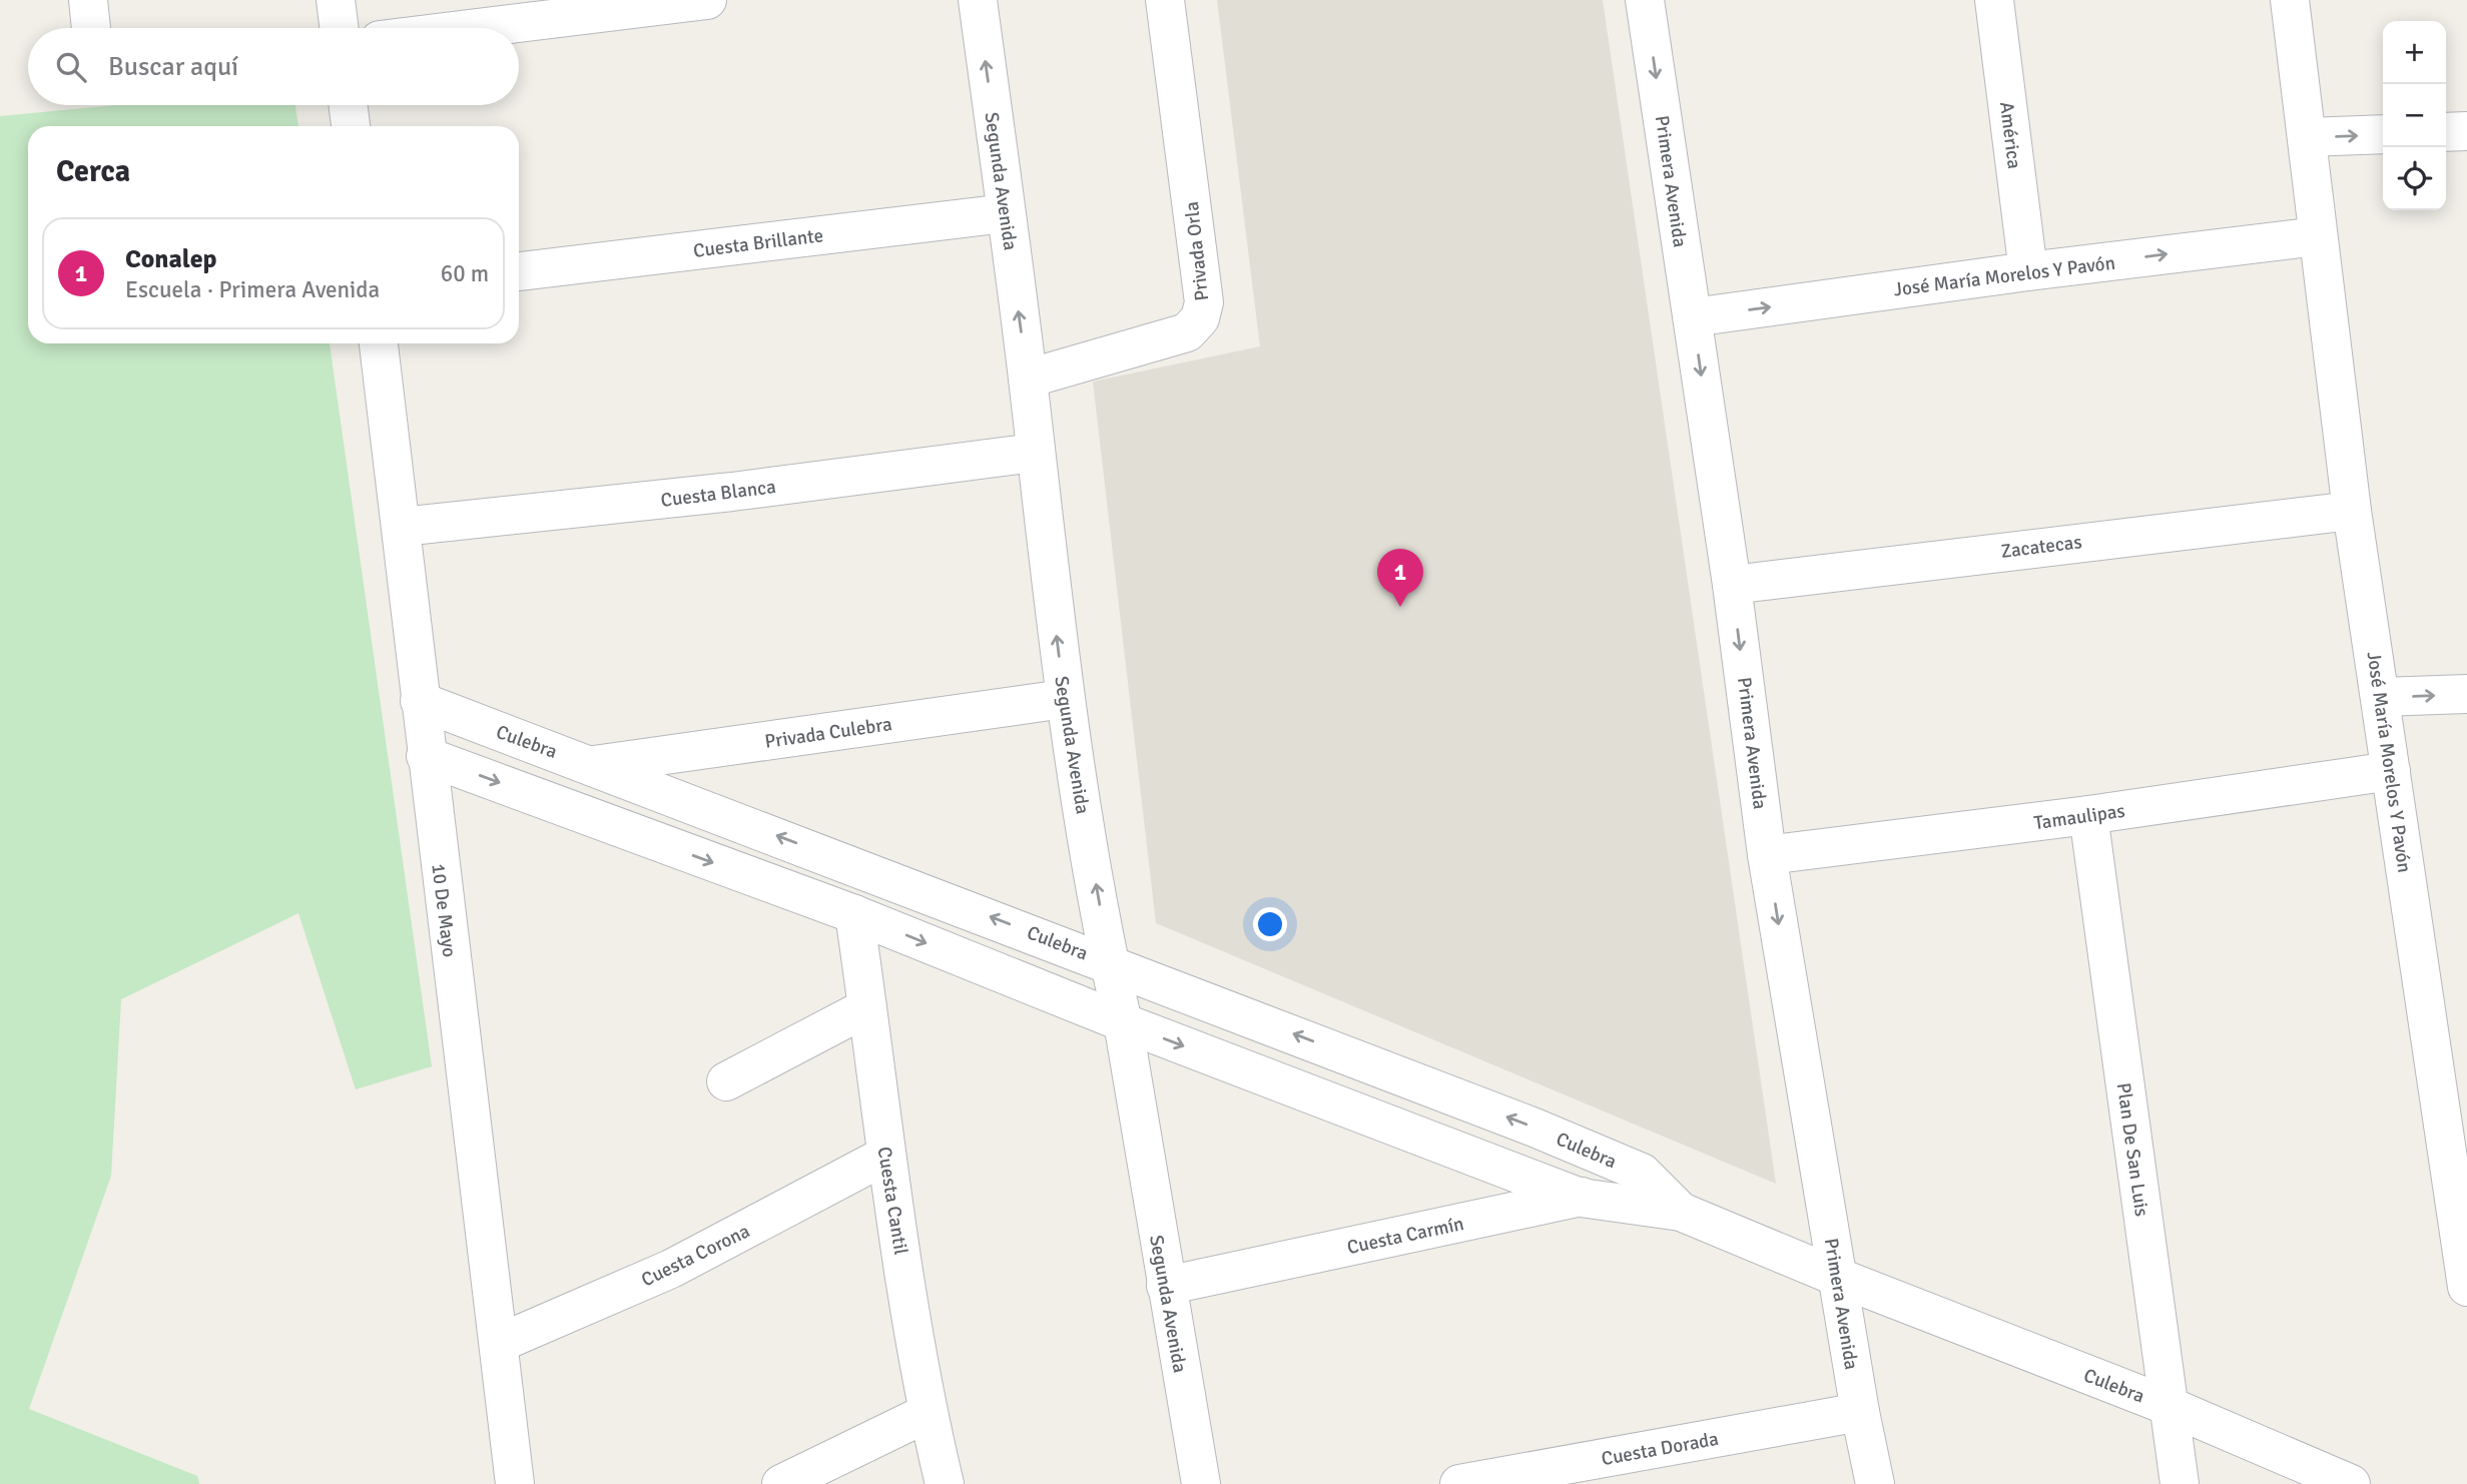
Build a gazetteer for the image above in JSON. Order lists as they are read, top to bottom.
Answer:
{
  "streets": {
    "street": [
      "América",
      "Segunda Avenida",
      "Primera Avenida",
      "Cuesta Brillante",
      "Privada Orla",
      "José María Morelos Y Pavón",
      "Cuesta Blanca",
      "Zacatecas",
      "Privada Culebra",
      "Culebra",
      "Tamaulipas",
      "10 De Mayo",
      "Plan De San Luis",
      "Cuesta Cantil",
      "Cuesta Carmín",
      "Cuesta Corona",
      "Cuesta Dorada"
    ]
  },
  "crossings": [
    ["América", "José María Morelos Y Pavón"],
    ["Segunda Avenida", "Cuesta Brillante"],
    ["Segunda Avenida", "Privada Orla"],
    ["Segunda Avenida", "Cuesta Blanca"],
    ["Segunda Avenida", "Privada Culebra"],
    ["Segunda Avenida", "Culebra"],
    ["Segunda Avenida", "Cuesta Carmín"],
    ["Primera Avenida", "José María Morelos Y Pavón"],
    ["Primera Avenida", "Zacatecas"],
    ["Primera Avenida", "Culebra"],
    ["Primera Avenida", "Tamaulipas"],
    ["Primera Avenida", "Cuesta Dorada"],
    ["José María Morelos Y Pavón", "Zacatecas"],
    ["José María Morelos Y Pavón", "Tamaulipas"],
    ["Cuesta Blanca", "10 De Mayo"],
    ["Privada Culebra", "Culebra"],
    ["Culebra", "10 De Mayo"],
    ["Culebra", "Plan De San Luis"],
    ["Culebra", "Cuesta Cantil"],
    ["Culebra", "Cuesta Carmín"],
    ["Tamaulipas", "Plan De San Luis"],
    ["10 De Mayo", "Cuesta Corona"],
    ["Cuesta Cantil", "Cuesta Corona"]
  ],
  "one_way": ["Segunda Avenida", "Primera Avenida"],
  "page": {
    "map_buttons": ["+", "−"],
    "search": "Buscar aquí",
    "heading": "Cerca",
    "list": [
      {
        "mark": "1",
        "name": "Conalep",
        "note": "Escuela · Primera Avenida",
        "value": "60 m"
      }
    ],
    "pins": "1"
  }
}
